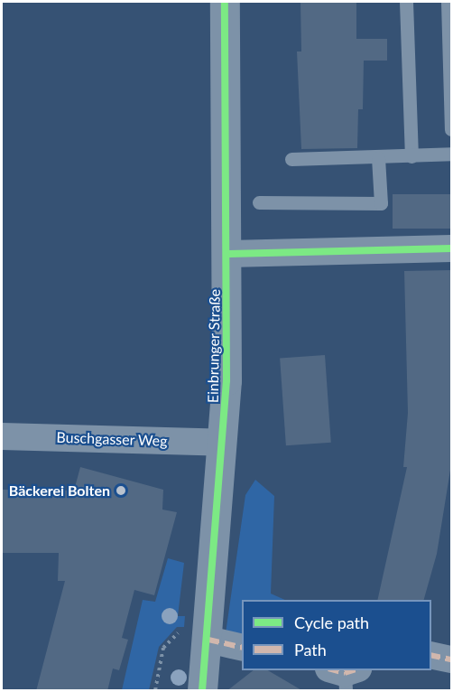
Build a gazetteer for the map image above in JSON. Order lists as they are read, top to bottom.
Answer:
{
  "streets": {
    "street": ["Einbrunger Straße", "Buschgasser Weg"]
  },
  "crossings": [
    ["Einbrunger Straße", "Buschgasser Weg"]
  ],
  "places": ["Bäckerei Bolten"],
  "legend": ["Cycle path", "Path"]
}
